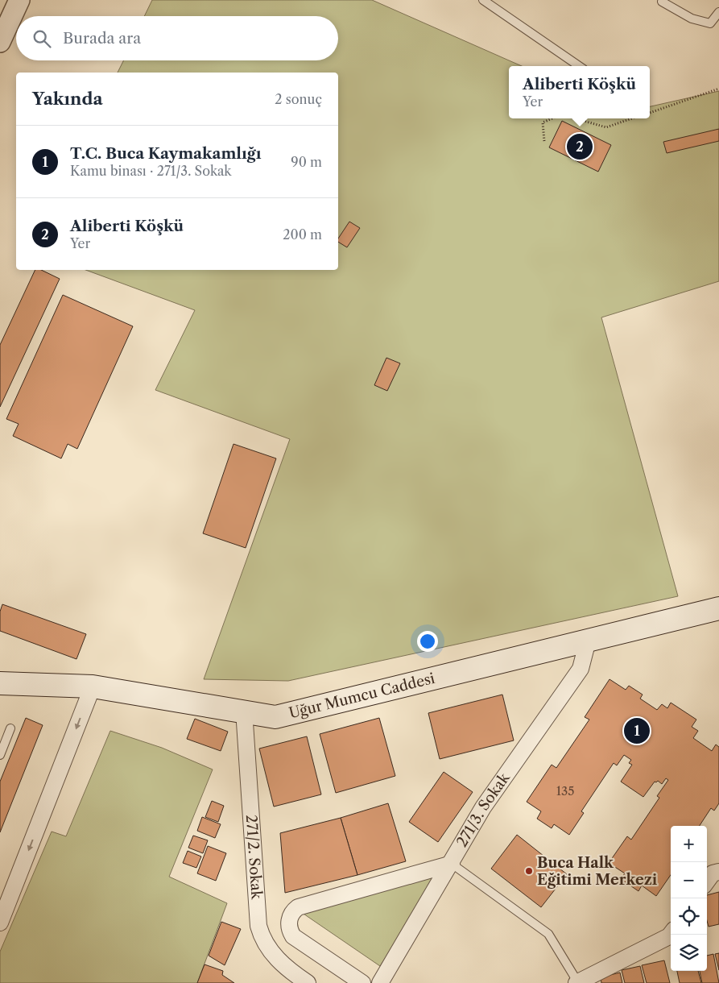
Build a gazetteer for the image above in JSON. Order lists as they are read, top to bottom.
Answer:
{
  "streets": {
    "main road": ["Uğur Mumcu Caddesi"],
    "street": ["271/3. Sokak", "271/2. Sokak"]
  },
  "crossings": [
    ["Uğur Mumcu Caddesi", "271/3. Sokak"],
    ["Uğur Mumcu Caddesi", "271/2. Sokak"]
  ],
  "places": ["Buca Halk Eğitimi Merkezi"],
  "house_numbers": ["135"],
  "page": {
    "search": "Burada ara",
    "popup": ["Aliberti Köşkü", "Yer"],
    "heading": ["Yakında", "2 sonuç"],
    "list": [
      {
        "mark": "1",
        "name": "T.C. Buca Kaymakamlığı",
        "note": "Kamu binası · 271/3. Sokak",
        "value": "90 m"
      },
      {
        "mark": "2",
        "name": "Aliberti Köşkü",
        "note": "Yer",
        "value": "200 m"
      }
    ],
    "pins": ["2", "1"],
    "map_buttons": ["+", "−"]
  }
}
